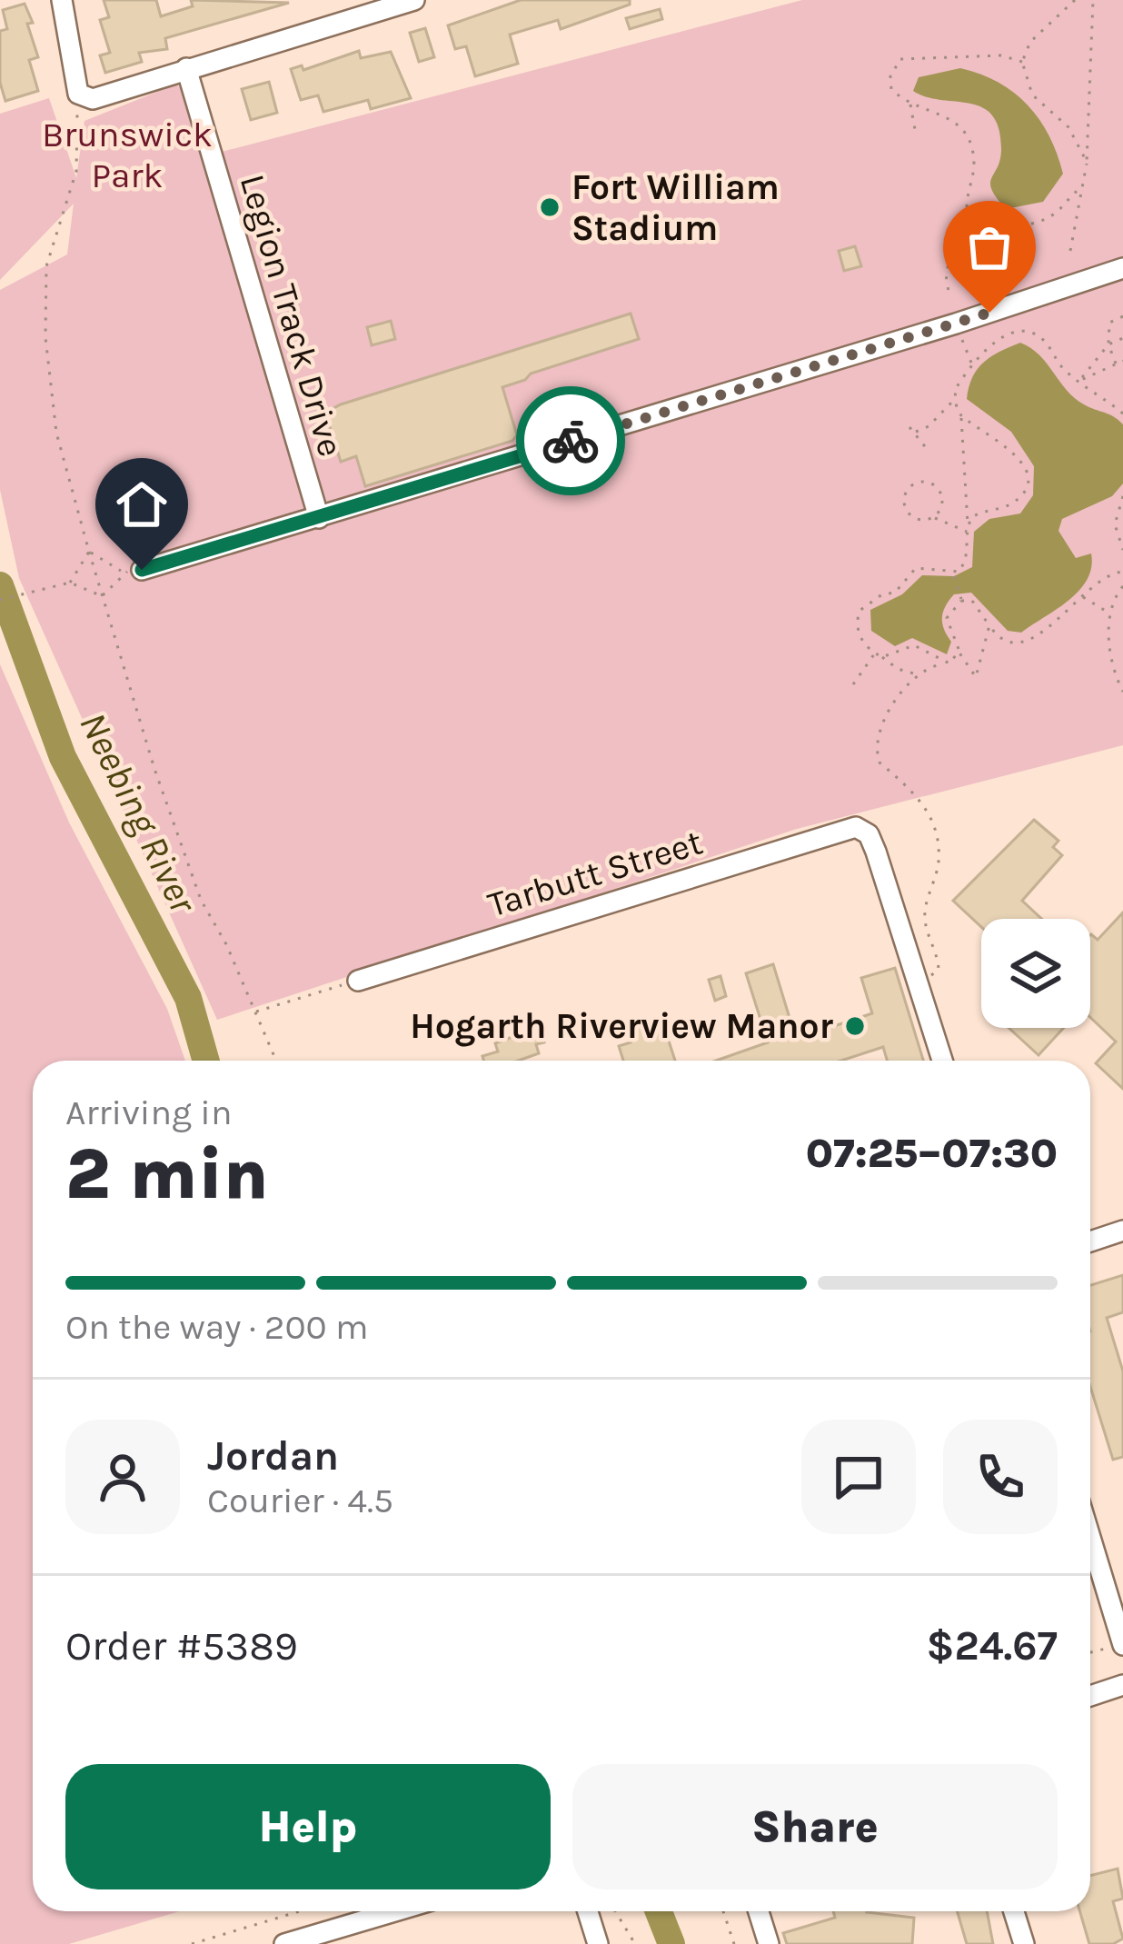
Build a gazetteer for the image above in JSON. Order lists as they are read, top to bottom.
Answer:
{
  "streets": {
    "street": ["Legion Track Drive", "Tarbutt Street"]
  },
  "water": ["Neebing River"],
  "parks": ["Brunswick Park"],
  "places": ["Fort William Stadium", "Hogarth Riverview Manor"],
  "page": {
    "heading": ["2 min", "Arriving in", "07:25–07:30"],
    "panel": [
      "Jordan",
      "Courier · 4.5",
      "Order #5389",
      "$24.67"
    ],
    "bar": "On the way · 200 m",
    "buttons": ["Help", "Share"]
  }
}
